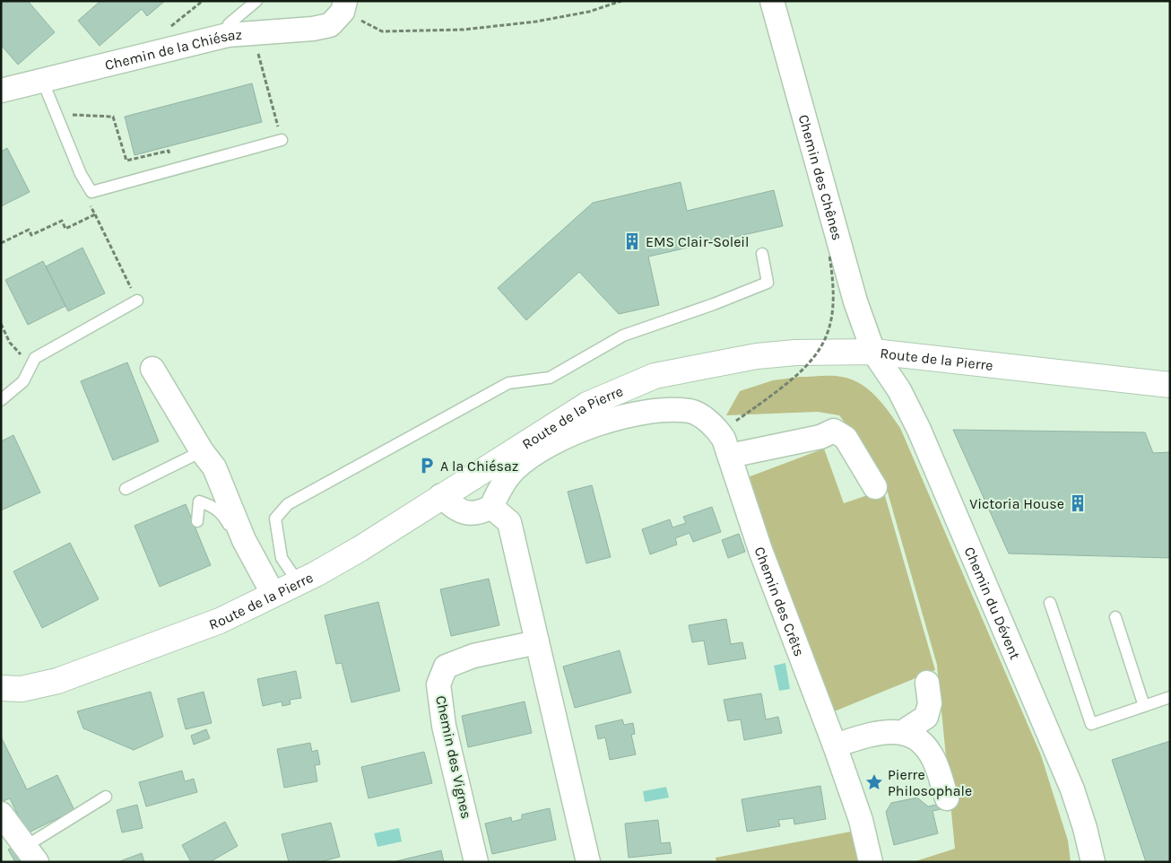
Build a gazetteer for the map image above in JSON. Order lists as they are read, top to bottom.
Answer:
{
  "streets": {
    "main road": ["Route de la Pierre"],
    "street": [
      "Chemin de la Chiésaz",
      "Chemin des Chênes",
      "Chemin des Crêts",
      "Chemin du Dévent",
      "Chemin des Vignes"
    ]
  },
  "crossings": [
    ["Chemin des Chênes", "Route de la Pierre"],
    ["Chemin des Chênes", "Chemin du Dévent"],
    ["Route de la Pierre", "Chemin du Dévent"]
  ],
  "places": {
    "building": ["EMS Clair-Soleil", "Victoria House"],
    "parking": ["A la Chiésaz"],
    "place": ["Pierre Philosophale"]
  }
}
